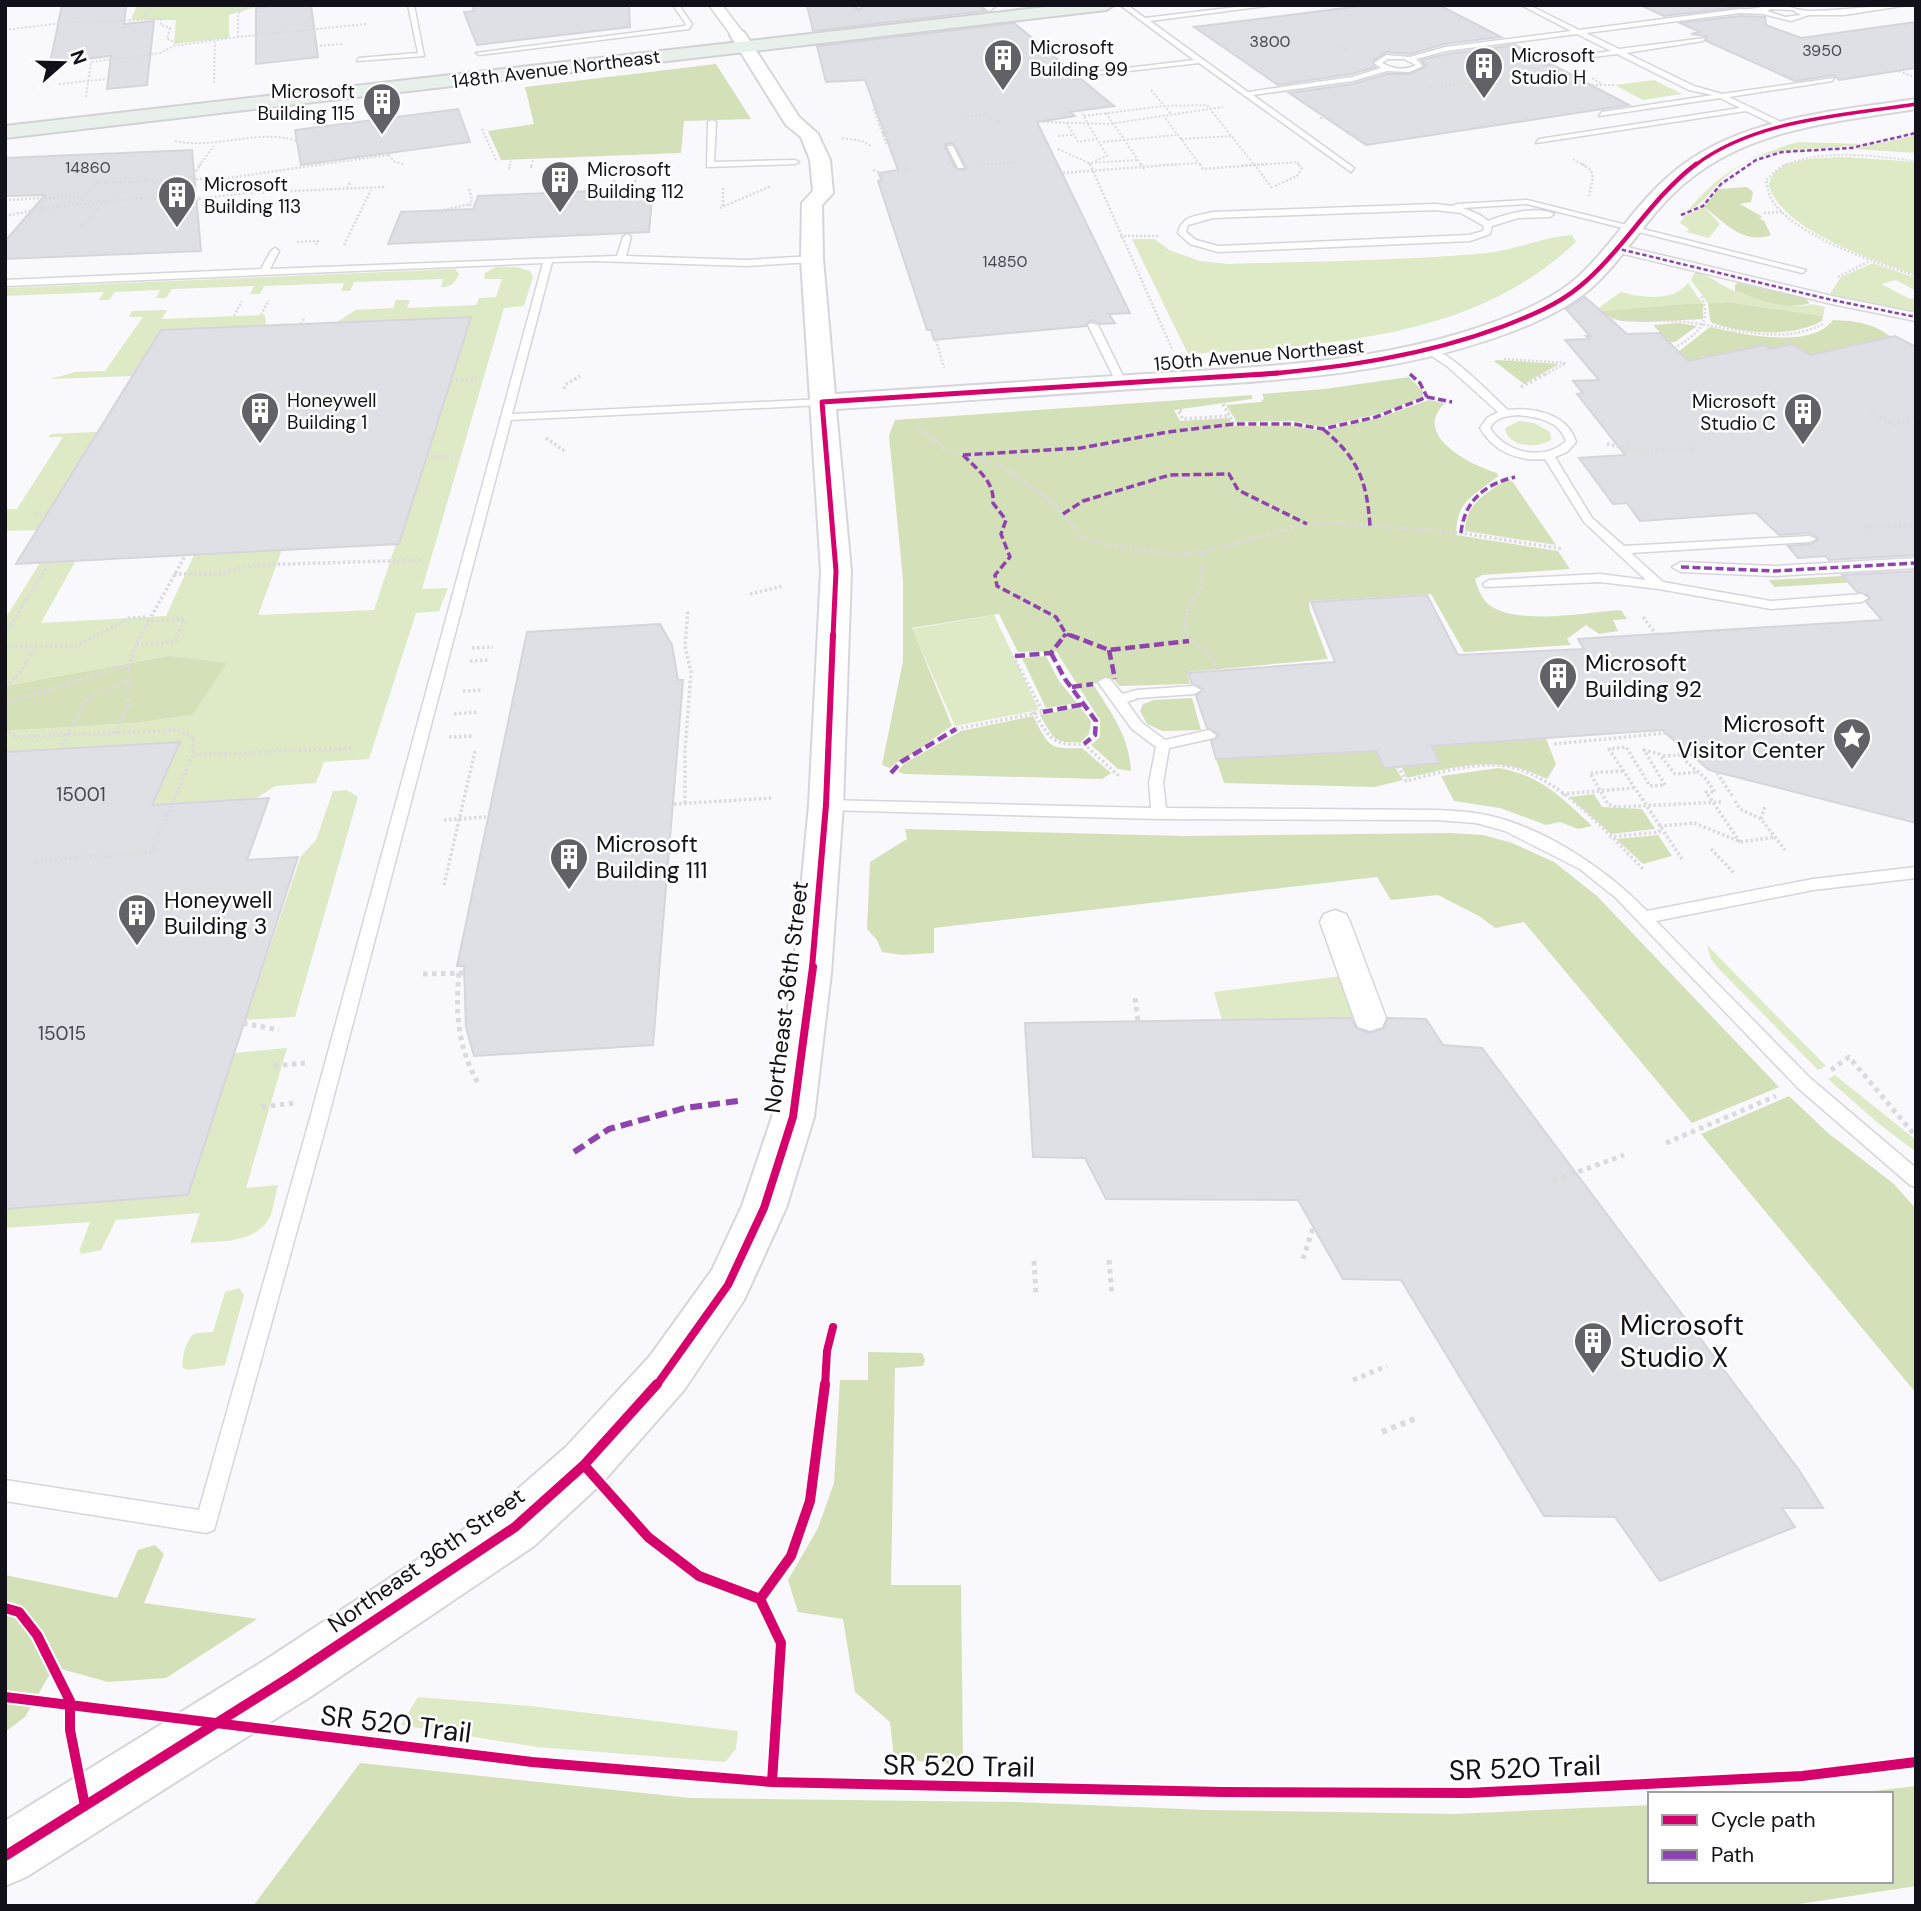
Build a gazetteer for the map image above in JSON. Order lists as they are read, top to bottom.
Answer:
{
  "streets": {
    "main road": ["148th Avenue Northeast"],
    "street": ["150th Avenue Northeast", "Northeast 36th Street"],
    "cycle path": ["SR 520 Trail"]
  },
  "crossings": [
    ["148th Avenue Northeast", "Northeast 36th Street"],
    ["150th Avenue Northeast", "Northeast 36th Street"]
  ],
  "places": {
    "building": [
      "Microsoft Building 99",
      "Microsoft Studio H",
      "Microsoft Building 115",
      "Microsoft Building 112",
      "Microsoft Building 113",
      "Honeywell Building 1",
      "Microsoft Studio C",
      "Microsoft Building 92",
      "Microsoft Building 111",
      "Honeywell Building 3",
      "Microsoft Studio X"
    ],
    "place": ["Microsoft Visitor Center"]
  },
  "house_numbers": [
    "3800",
    "3950",
    "14860",
    "14850",
    "15001",
    "15015"
  ],
  "legend": ["Cycle path", "Path"],
  "north": "right"
}
